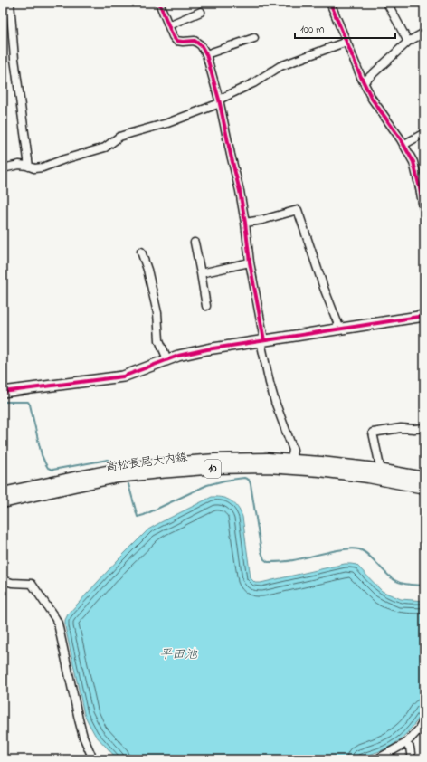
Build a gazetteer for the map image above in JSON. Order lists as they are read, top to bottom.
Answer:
{
  "streets": {
    "main road": ["高松長尾大内線", "10"]
  },
  "water": ["平田池"],
  "scale_bar": "100 m"
}
